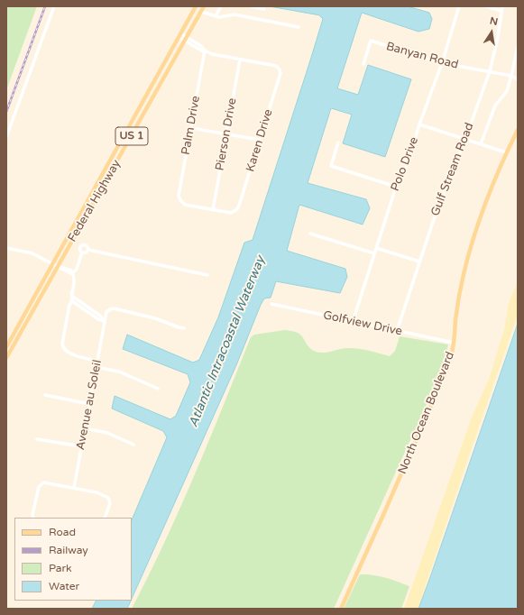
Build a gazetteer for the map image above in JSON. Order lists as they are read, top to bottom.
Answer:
{
  "streets": {
    "main road": ["US 1", "Federal Highway", "North Ocean Boulevard"],
    "street": [
      "Banyan Road",
      "Palm Drive",
      "Pierson Drive",
      "Karen Drive",
      "Polo Drive",
      "Gulf Stream Road",
      "Golfview Drive",
      "Avenue au Soleil"
    ]
  },
  "crossings": [
    ["Banyan Road", "Polo Drive"],
    ["Banyan Road", "Gulf Stream Road"],
    ["Palm Drive", "Pierson Drive"],
    ["Palm Drive", "Karen Drive"],
    ["Pierson Drive", "Karen Drive"],
    ["Polo Drive", "Golfview Drive"],
    ["Gulf Stream Road", "Golfview Drive"],
    ["Golfview Drive", "North Ocean Boulevard"]
  ],
  "water": ["Atlantic Intracoastal Waterway"],
  "legend": [
    "Road",
    "Railway",
    "Park",
    "Water"
  ],
  "north": "top"
}
